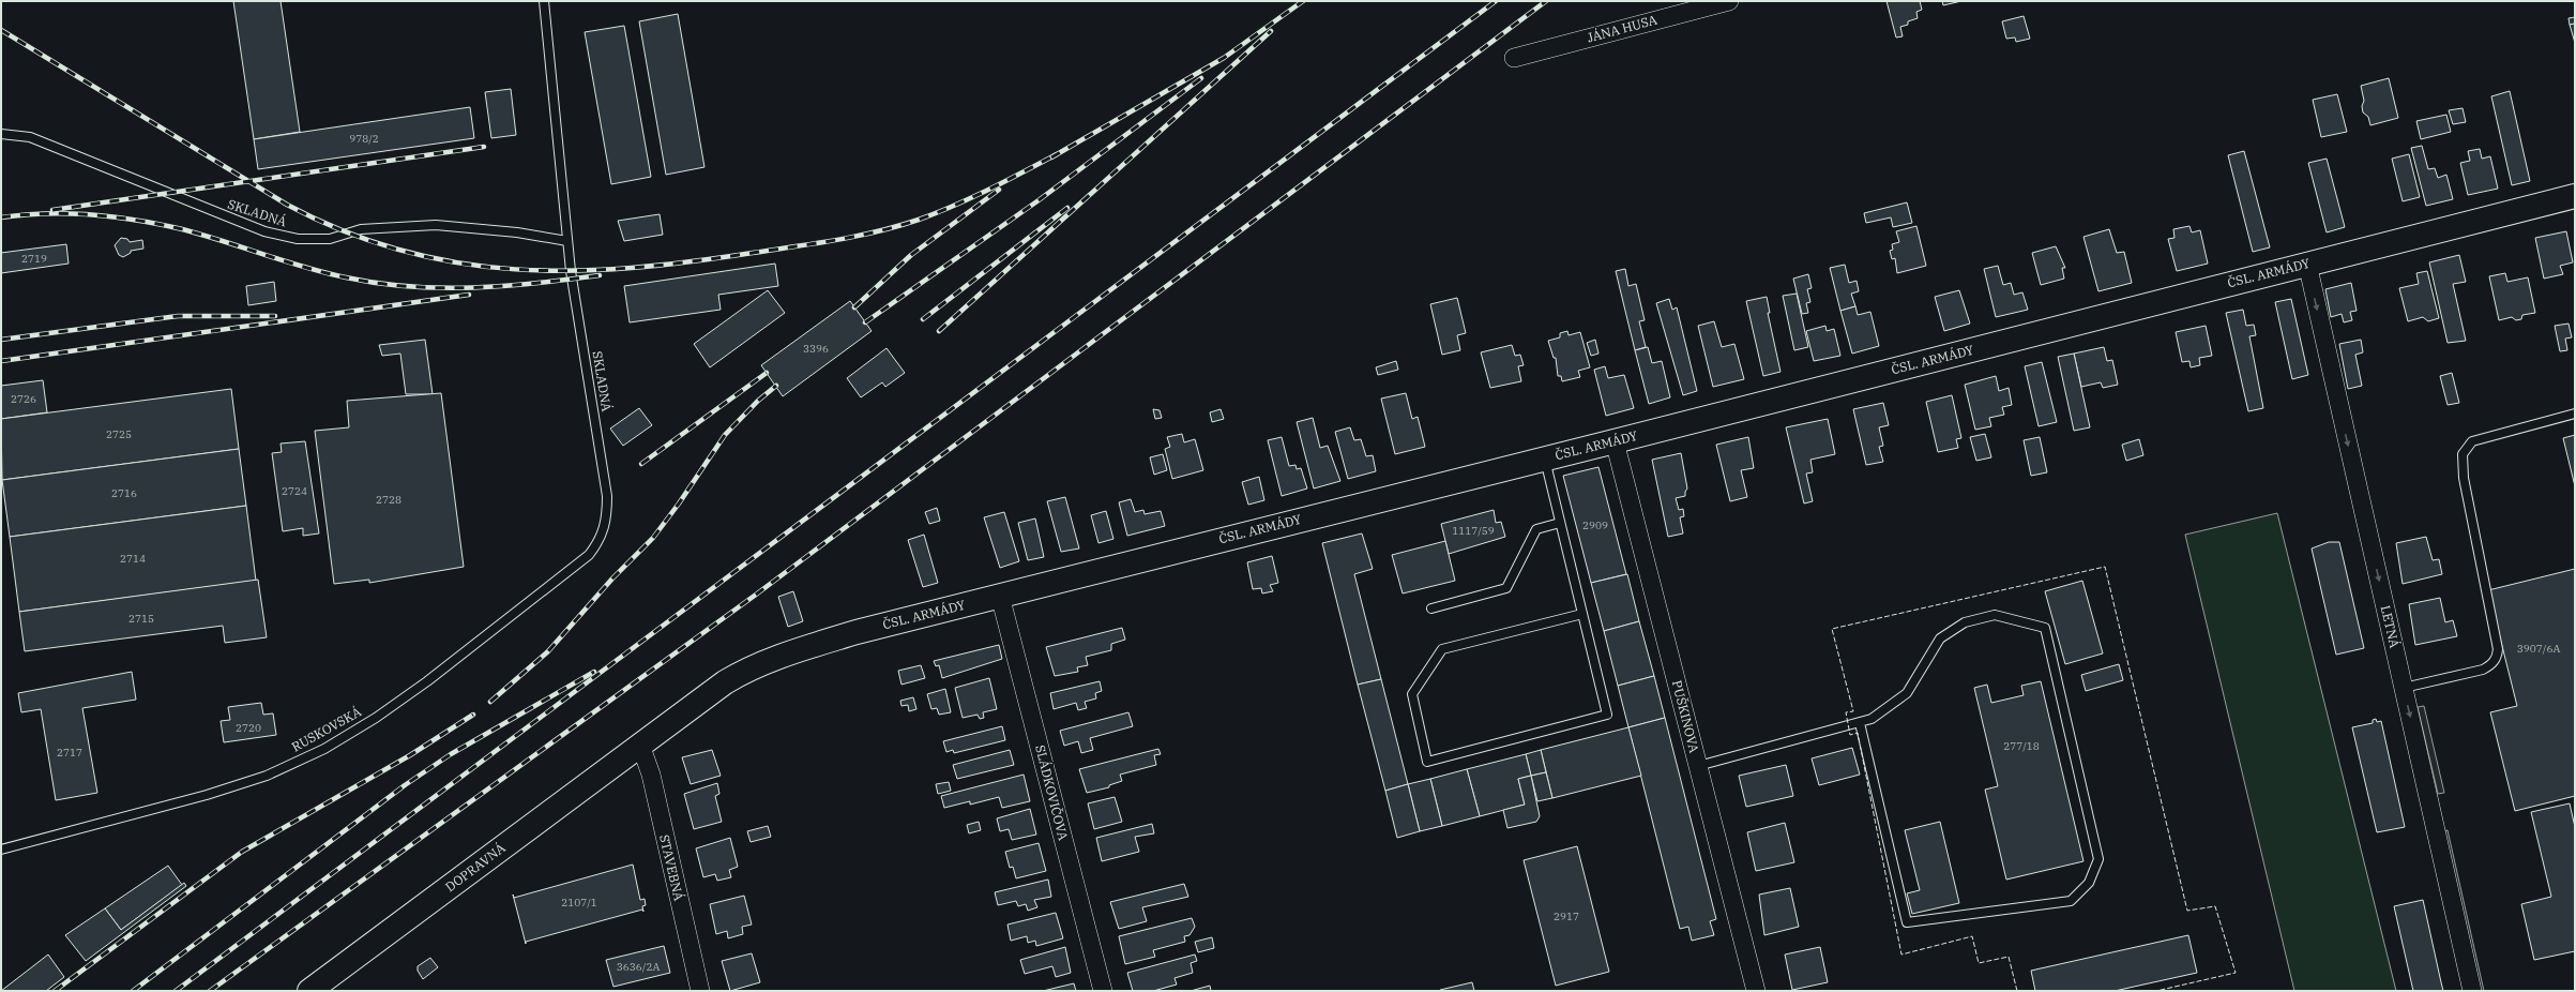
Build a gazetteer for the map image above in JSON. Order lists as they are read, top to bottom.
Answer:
{
  "streets": {
    "street": [
      "JÁNA HUSA",
      "ČSL. ARMÁDY",
      "LETNÁ",
      "PUŠKINOVA",
      "SLÁDKOVIČOVA",
      "DOPRAVNÁ",
      "STAVEBNÁ"
    ],
    "lane": ["SKLADNÁ", "RUSKOVSKÁ"]
  },
  "crossings": [
    ["SKLADNÁ", "RUSKOVSKÁ"],
    ["ČSL. ARMÁDY", "LETNÁ"],
    ["ČSL. ARMÁDY", "PUŠKINOVA"],
    ["ČSL. ARMÁDY", "SLÁDKOVIČOVA"],
    ["ČSL. ARMÁDY", "DOPRAVNÁ"],
    ["ČSL. ARMÁDY", "STAVEBNÁ"],
    ["DOPRAVNÁ", "STAVEBNÁ"]
  ],
  "one_way": ["LETNÁ"],
  "house_numbers": [
    "978/2",
    "2719",
    "3396",
    "2726",
    "2725",
    "2724",
    "2716",
    "2728",
    "2909",
    "1117/59",
    "2714",
    "2715",
    "3907/6A",
    "2720",
    "277/18",
    "2717",
    "2107/1",
    "2917",
    "3636/2A"
  ]
}
